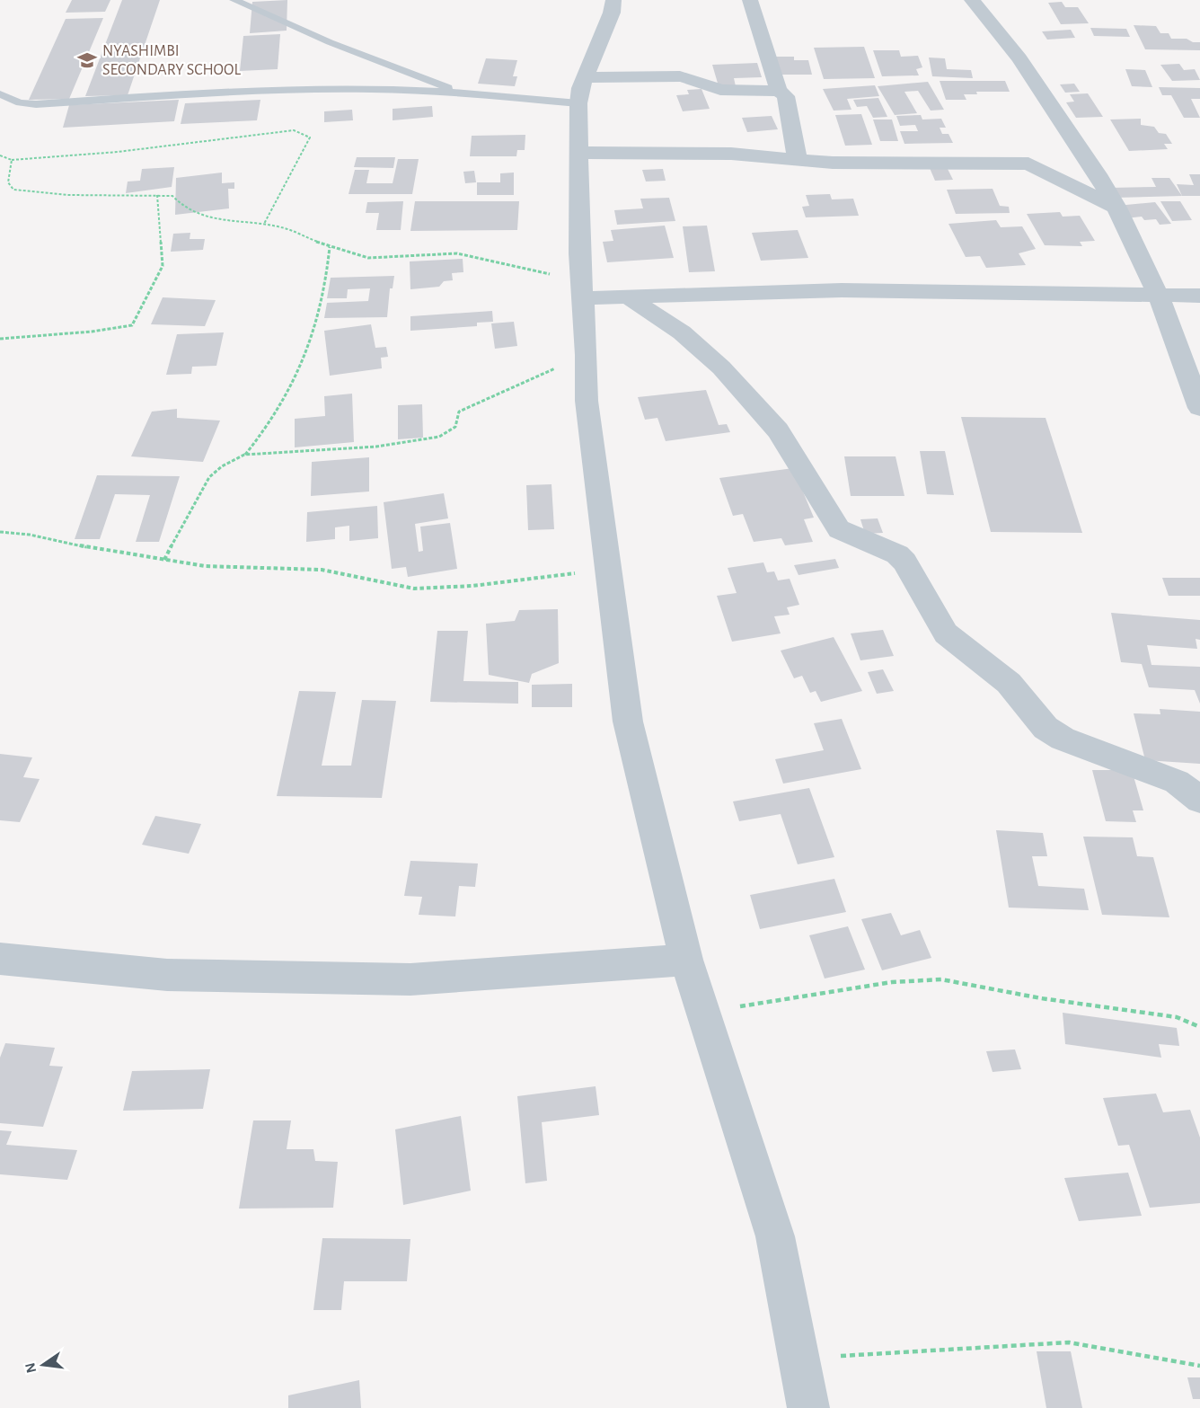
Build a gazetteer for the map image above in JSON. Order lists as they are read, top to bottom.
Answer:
{
  "places": {
    "school or university": ["NYASHIMBI SECONDARY SCHOOL"]
  },
  "north": "left"
}
